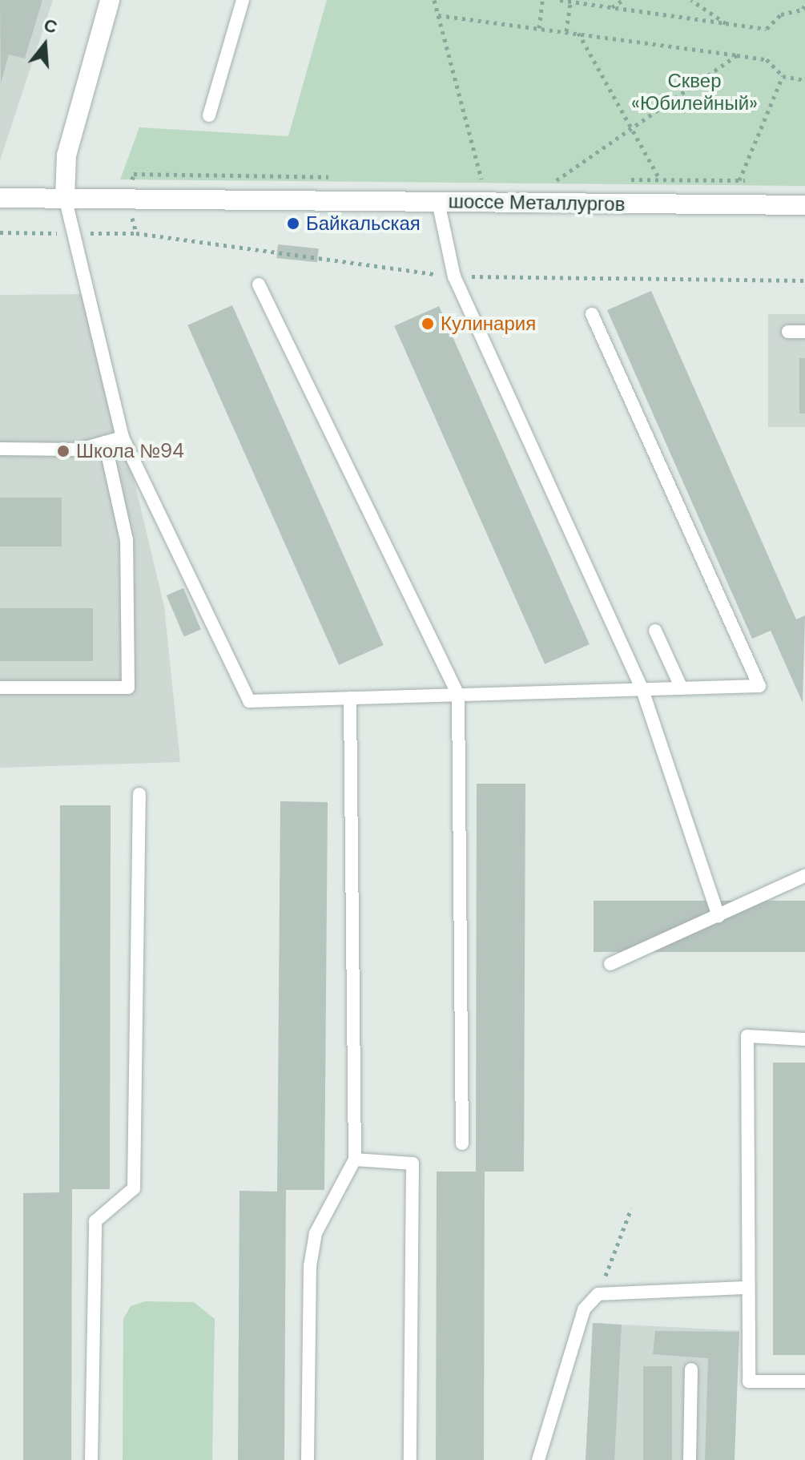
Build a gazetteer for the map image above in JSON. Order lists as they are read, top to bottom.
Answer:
{
  "streets": {
    "main road": ["шоссе Металлургов"]
  },
  "parks": ["Сквер «Юбилейный»"],
  "places": ["Байкальская", "Кулинария", "Школа №94"],
  "north": "top"
}
